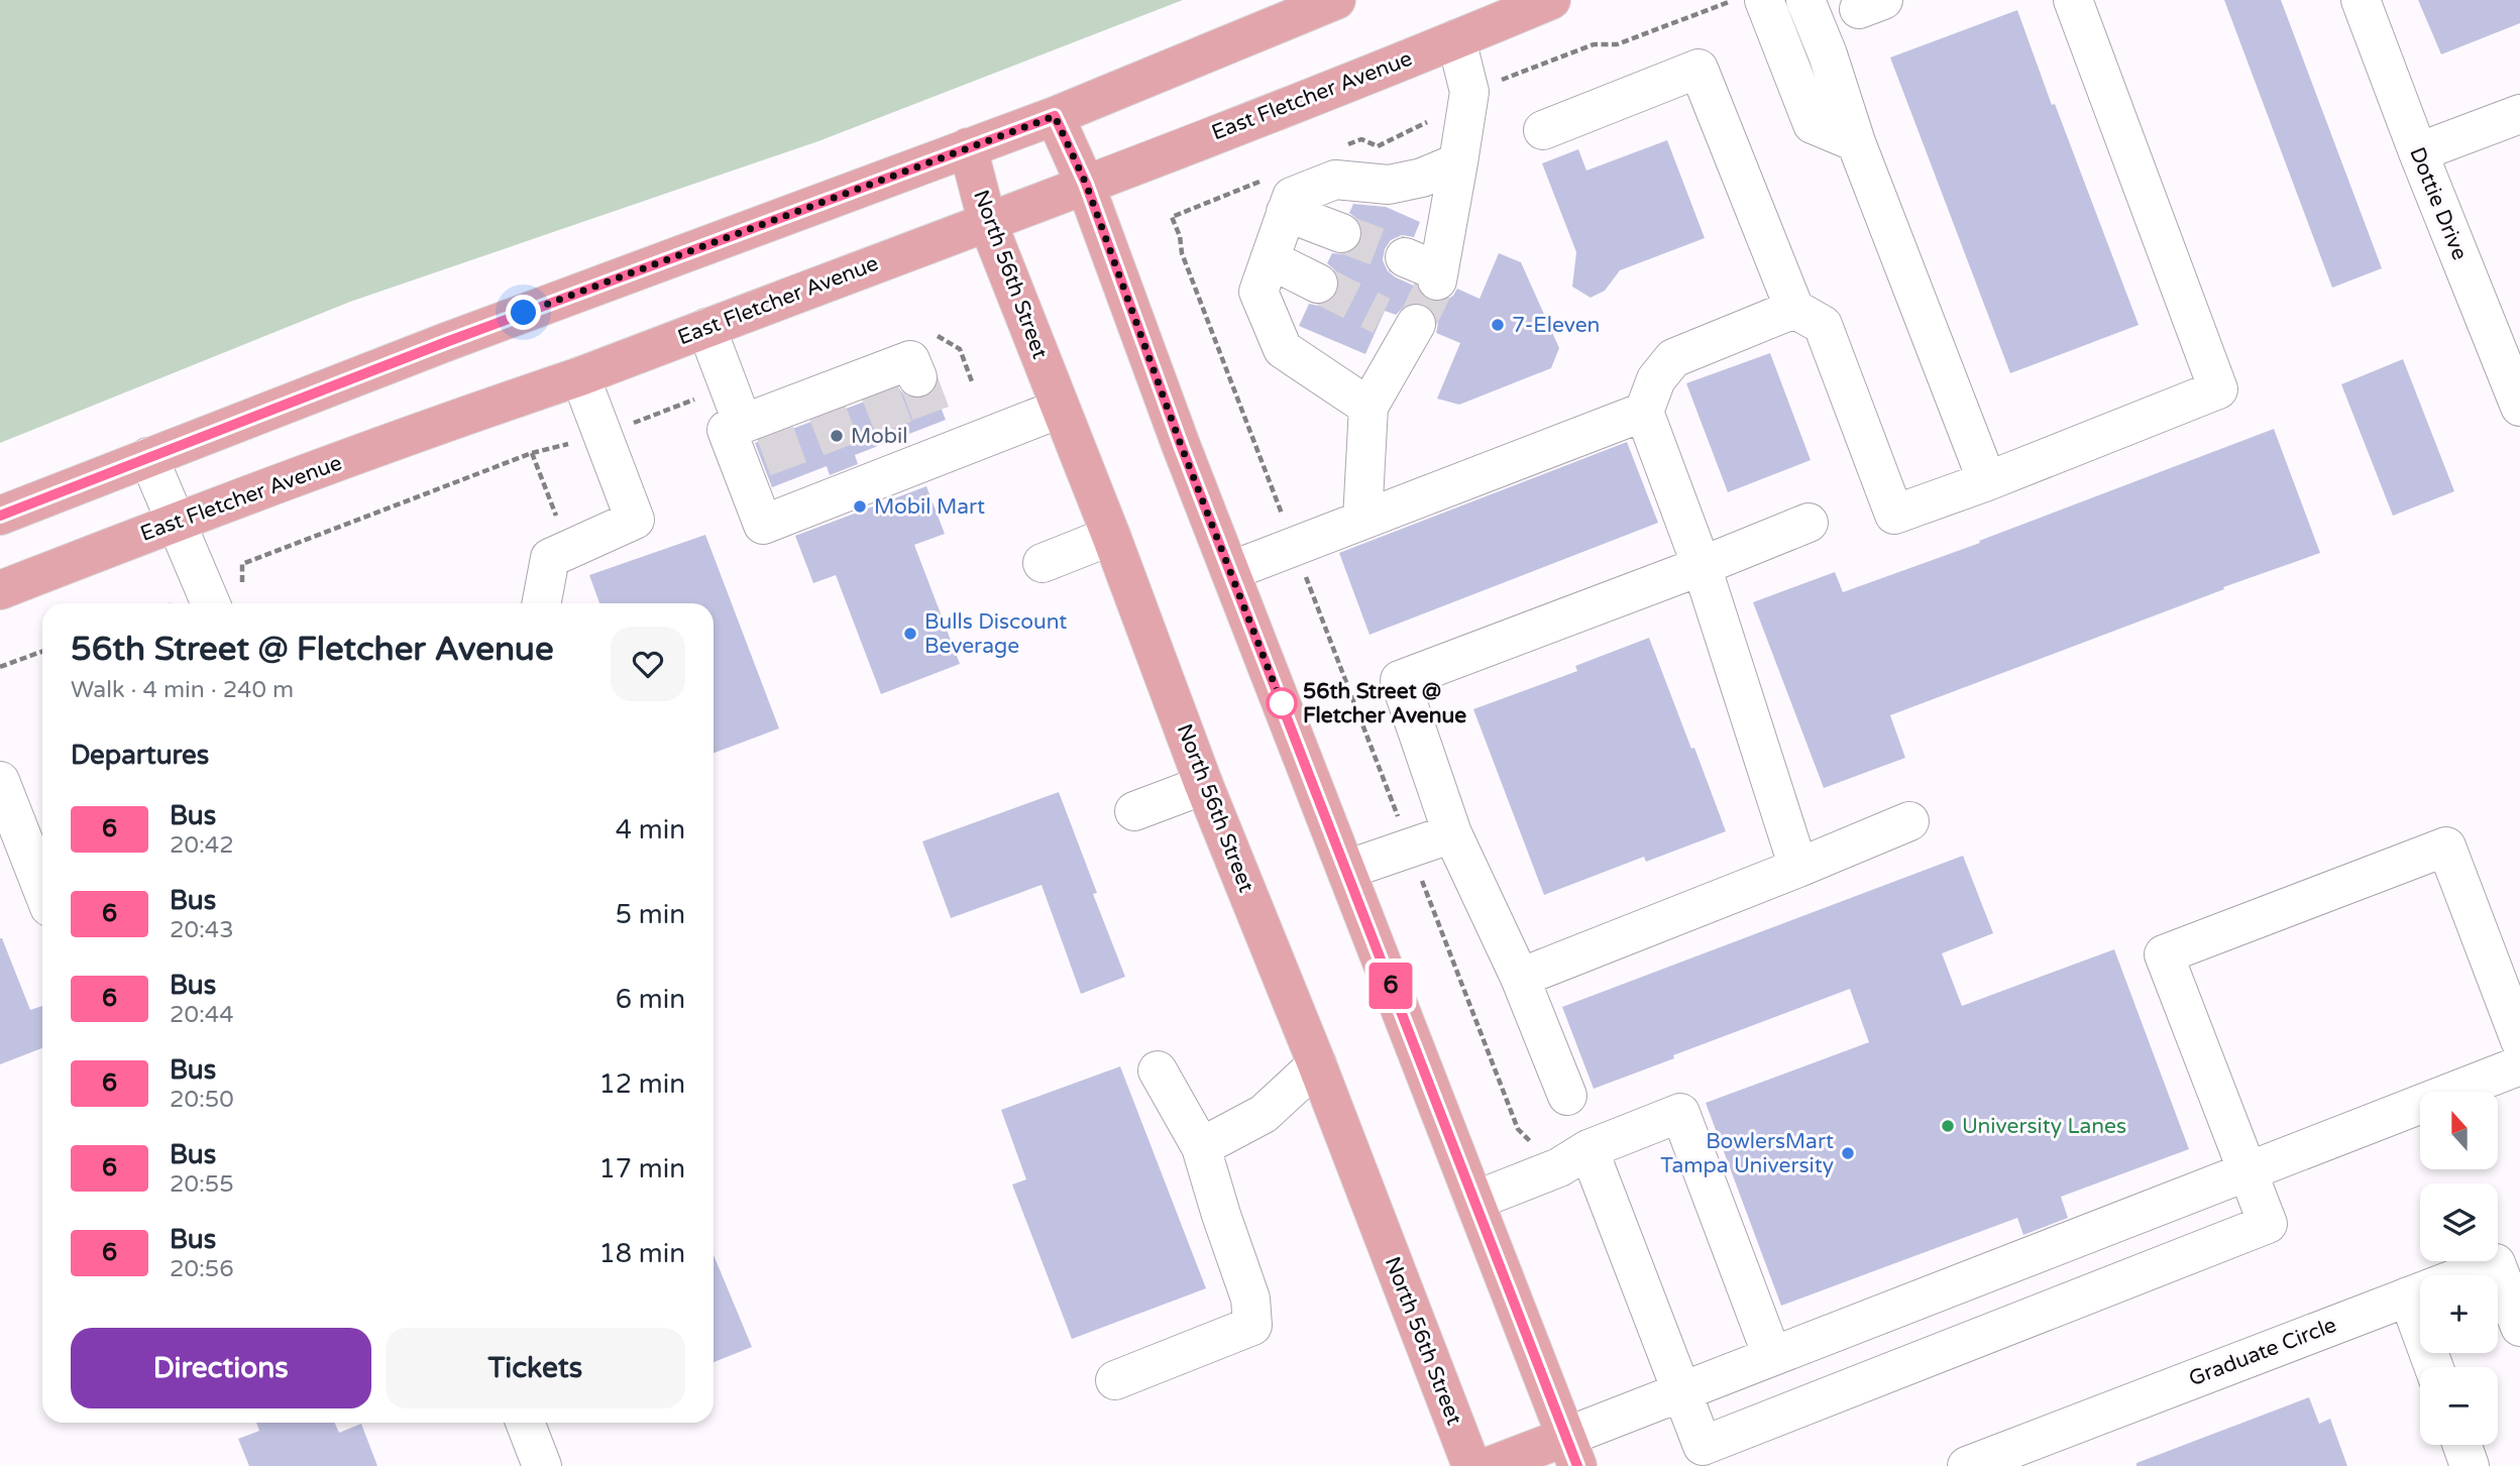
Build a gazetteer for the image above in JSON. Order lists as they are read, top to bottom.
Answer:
{
  "streets": {
    "main road": ["East Fletcher Avenue", "North 56th Street"],
    "street": ["Dottie Drive", "Graduate Circle"]
  },
  "crossings": [
    ["East Fletcher Avenue", "North 56th Street"]
  ],
  "places": [
    "7-Eleven",
    "Mobil",
    "Mobil Mart",
    "Bulls Discount Beverage",
    "56th Street @ Fletcher Avenue",
    "University Lanes",
    "BowlersMart Tampa University"
  ],
  "lines": ["bus line 6"],
  "north": "top",
  "page": {
    "on_map": "6",
    "heading": [
      ["56th Street @ Fletcher Avenue", "Walk · 4 min · 240 m"],
      "Departures"
    ],
    "list": [
      {
        "mark": "6",
        "name": "Bus",
        "note": "20:42",
        "value": "4 min"
      },
      {
        "mark": "6",
        "name": "Bus",
        "note": "20:43",
        "value": "5 min"
      },
      {
        "mark": "6",
        "name": "Bus",
        "note": "20:44",
        "value": "6 min"
      },
      {
        "mark": "6",
        "name": "Bus",
        "note": "20:50",
        "value": "12 min"
      },
      {
        "mark": "6",
        "name": "Bus",
        "note": "20:55",
        "value": "17 min"
      },
      {
        "mark": "6",
        "name": "Bus",
        "note": "20:56",
        "value": "18 min"
      }
    ],
    "map_buttons": ["+", "−"],
    "buttons": ["Directions", "Tickets"]
  }
}
